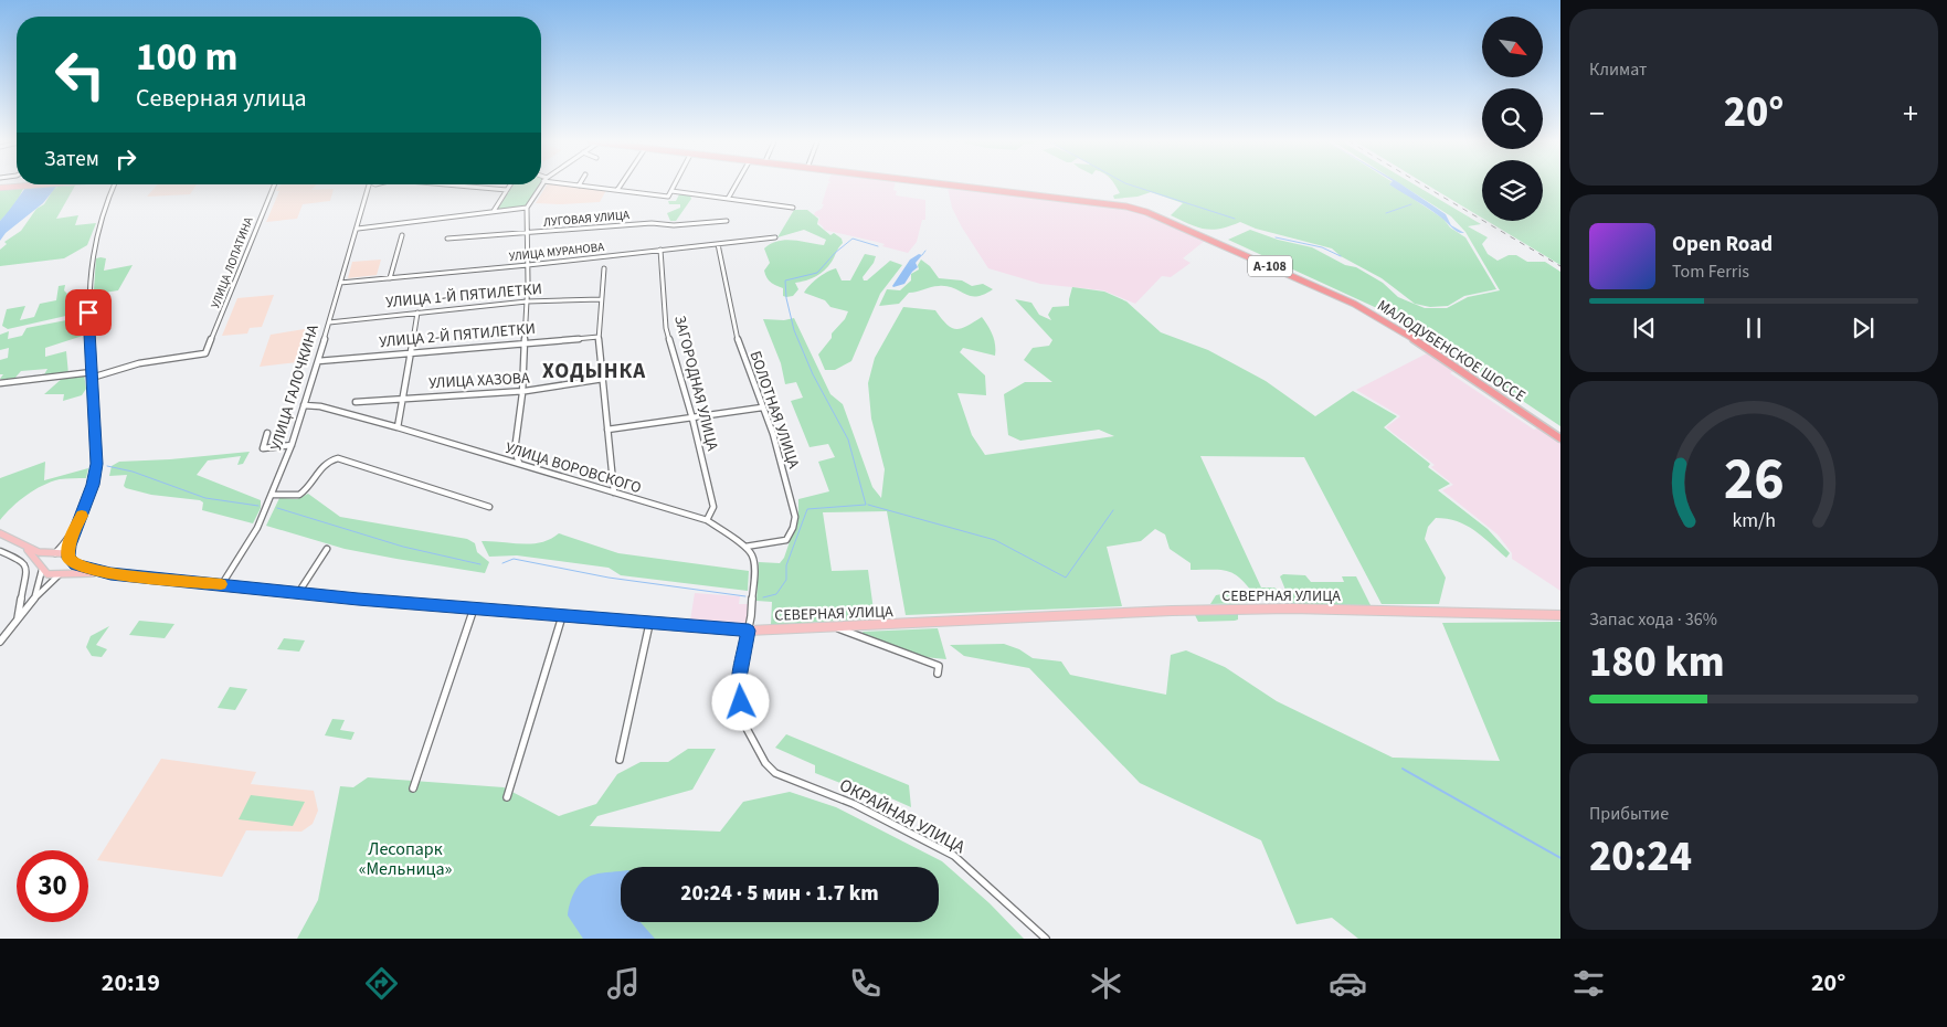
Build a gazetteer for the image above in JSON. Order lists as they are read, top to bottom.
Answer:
{
  "streets": {
    "highway": ["А-108", "МАЛОДУБЕНСКОЕ ШОССЕ"],
    "main road": ["СЕВЕРНАЯ УЛИЦА"],
    "street": [
      "ЛУГОВАЯ УЛИЦА",
      "УЛИЦА МУРАНОВА",
      "УЛИЦА ЛОПАТИНА",
      "УЛИЦА 1-Й ПЯТИЛЕТКИ",
      "УЛИЦА 2-Й ПЯТИЛЕТКИ",
      "УЛИЦА ХАЗОВА",
      "ЗАГОРОДНАЯ УЛИЦА",
      "УЛИЦА ГАЛОЧКИНА",
      "БОЛОТНАЯ УЛИЦА",
      "УЛИЦА ВОРОВСКОГО",
      "ОКРАЙНАЯ УЛИЦА"
    ]
  },
  "crossings": [
    ["УЛИЦА МУРАНОВА", "ЗАГОРОДНАЯ УЛИЦА"],
    ["УЛИЦА МУРАНОВА", "УЛИЦА ГАЛОЧКИНА"],
    ["УЛИЦА МУРАНОВА", "БОЛОТНАЯ УЛИЦА"],
    ["УЛИЦА 1-Й ПЯТИЛЕТКИ", "УЛИЦА ГАЛОЧКИНА"],
    ["УЛИЦА 2-Й ПЯТИЛЕТКИ", "УЛИЦА ГАЛОЧКИНА"],
    ["ЗАГОРОДНАЯ УЛИЦА", "УЛИЦА ВОРОВСКОГО"],
    ["УЛИЦА ГАЛОЧКИНА", "УЛИЦА ВОРОВСКОГО"],
    ["УЛИЦА ГАЛОЧКИНА", "СЕВЕРНАЯ УЛИЦА"],
    ["БОЛОТНАЯ УЛИЦА", "УЛИЦА ВОРОВСКОГО"],
    ["СЕВЕРНАЯ УЛИЦА", "ОКРАЙНАЯ УЛИЦА"]
  ],
  "districts": ["ХОДЫНКА"],
  "parks": ["Лесопарк «Мельница»"],
  "north": "bottom right",
  "page": {
    "tile": [
      "Климат",
      ["Запас хода · 36%", "180 km"],
      ["Прибытие", "20:24"]
    ],
    "turn": ["100 m", "Северная улица"],
    "heat": ["−", "20°", "+"],
    "then": "Затем",
    "song": ["Open Road", "Tom Ferris"],
    "limit": "30",
    "trip": "20:24 · 5 мин · 1.7 km",
    "tabs": ["20:19", "20°"],
    "gauge": ["26", "km/h"]
  }
}
